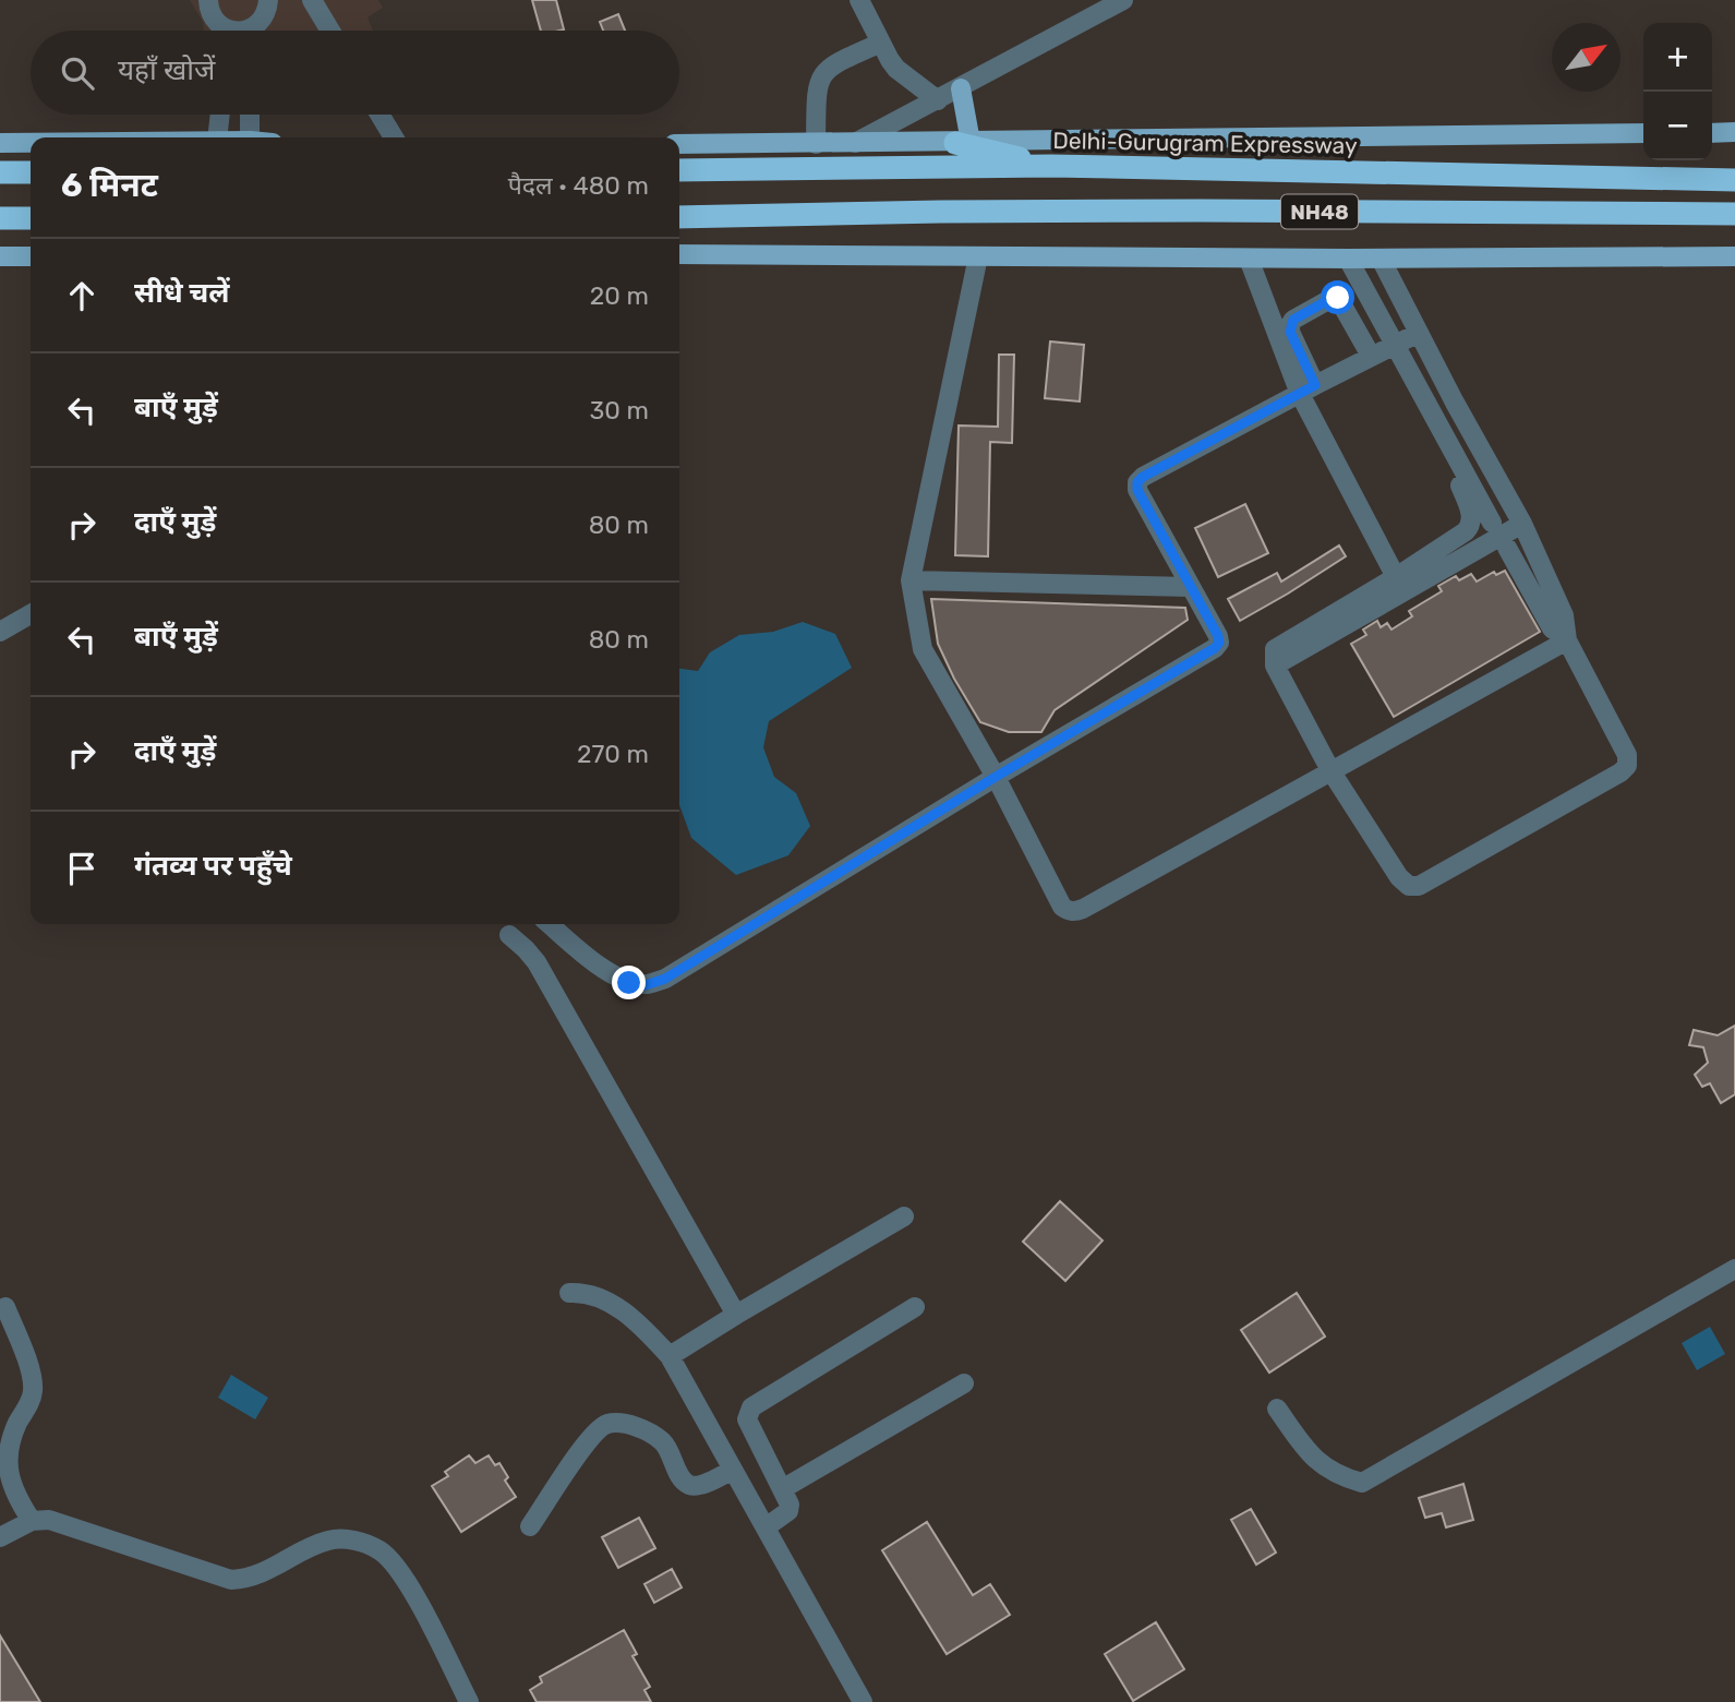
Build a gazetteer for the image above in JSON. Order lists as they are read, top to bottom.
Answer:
{
  "streets": {
    "highway": ["Delhi-Gurugram Expressway", "NH48"]
  },
  "north": "top right",
  "page": {
    "map_buttons": ["+", "−"],
    "search": "यहाँ खोजें",
    "heading": ["6 मिनट", "पैदल · 480 m"],
    "list": [
      ["सीधे चलें", "20 m"],
      ["बाएँ मुड़ें", "30 m"],
      ["दाएँ मुड़ें", "80 m"],
      ["बाएँ मुड़ें", "80 m"],
      ["दाएँ मुड़ें", "270 m"],
      "गंतव्य पर पहुँचे"
    ]
  }
}
